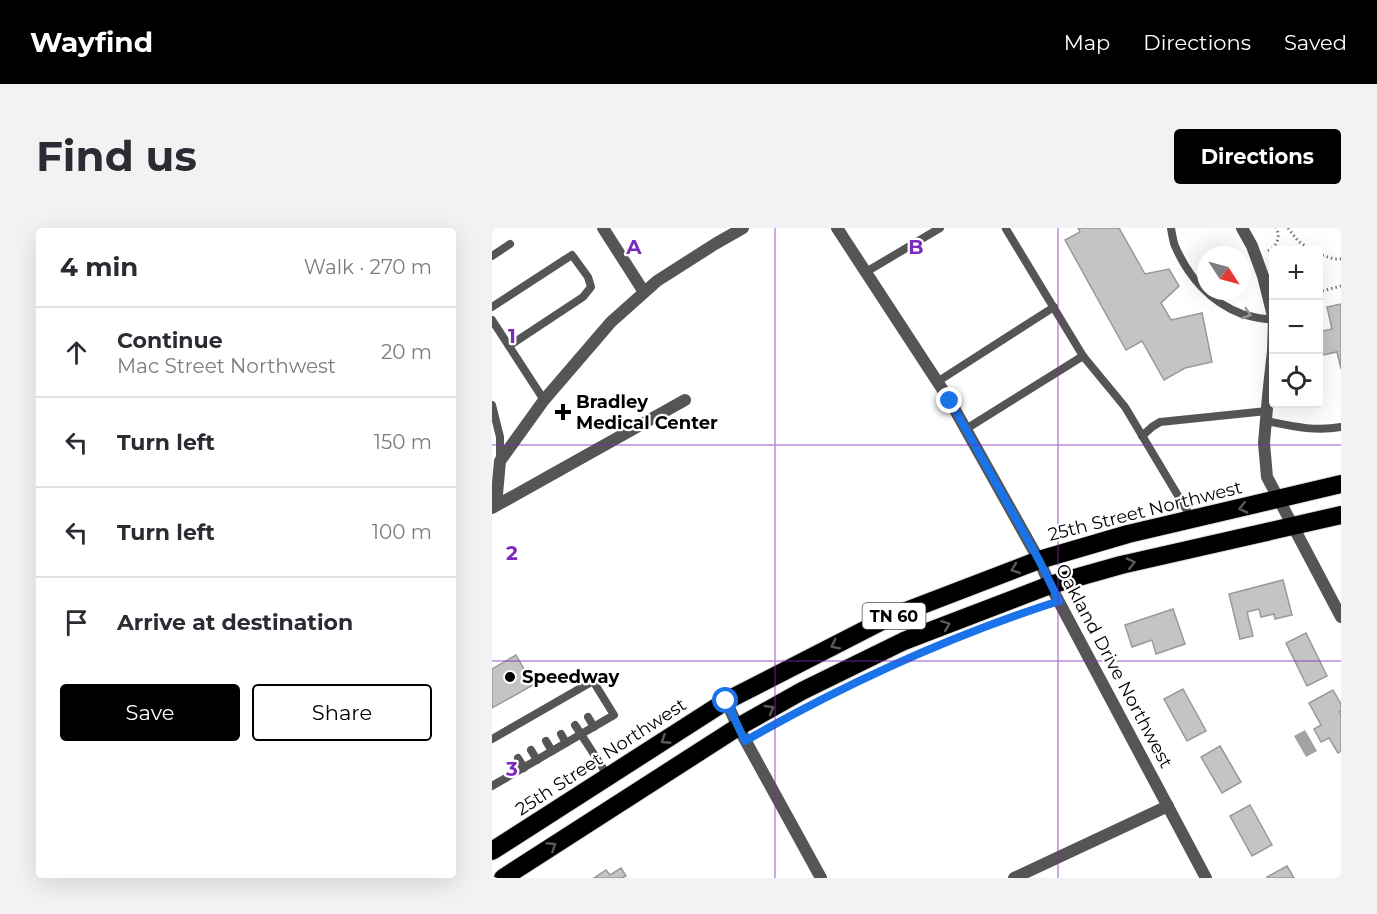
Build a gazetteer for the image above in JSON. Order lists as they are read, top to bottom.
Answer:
{
  "streets": {
    "highway": ["25th Street Northwest", "TN 60"],
    "street": ["Oakland Drive Northwest"]
  },
  "crossings": [
    ["25th Street Northwest", "Oakland Drive Northwest"],
    ["TN 60", "Oakland Drive Northwest"]
  ],
  "places": {
    "health": ["Bradley Medical Center"],
    "other": ["Speedway"]
  },
  "north": "bottom right",
  "page": {
    "header": "Wayfind",
    "nav": ["Map", "Directions", "Saved"],
    "buttons": [
      "Directions",
      ["Save", "Share"]
    ],
    "title": "Find us",
    "heading": ["4 min", "Walk · 270 m"],
    "map_buttons": ["+", "−"],
    "list": [
      ["Continue", "Mac Street Northwest", "20 m"],
      ["Turn left", "150 m"],
      ["Turn left", "100 m"],
      "Arrive at destination"
    ]
  },
  "grid": {
    "columns": ["A", "B"],
    "rows": ["1", "2", "3"]
  }
}
